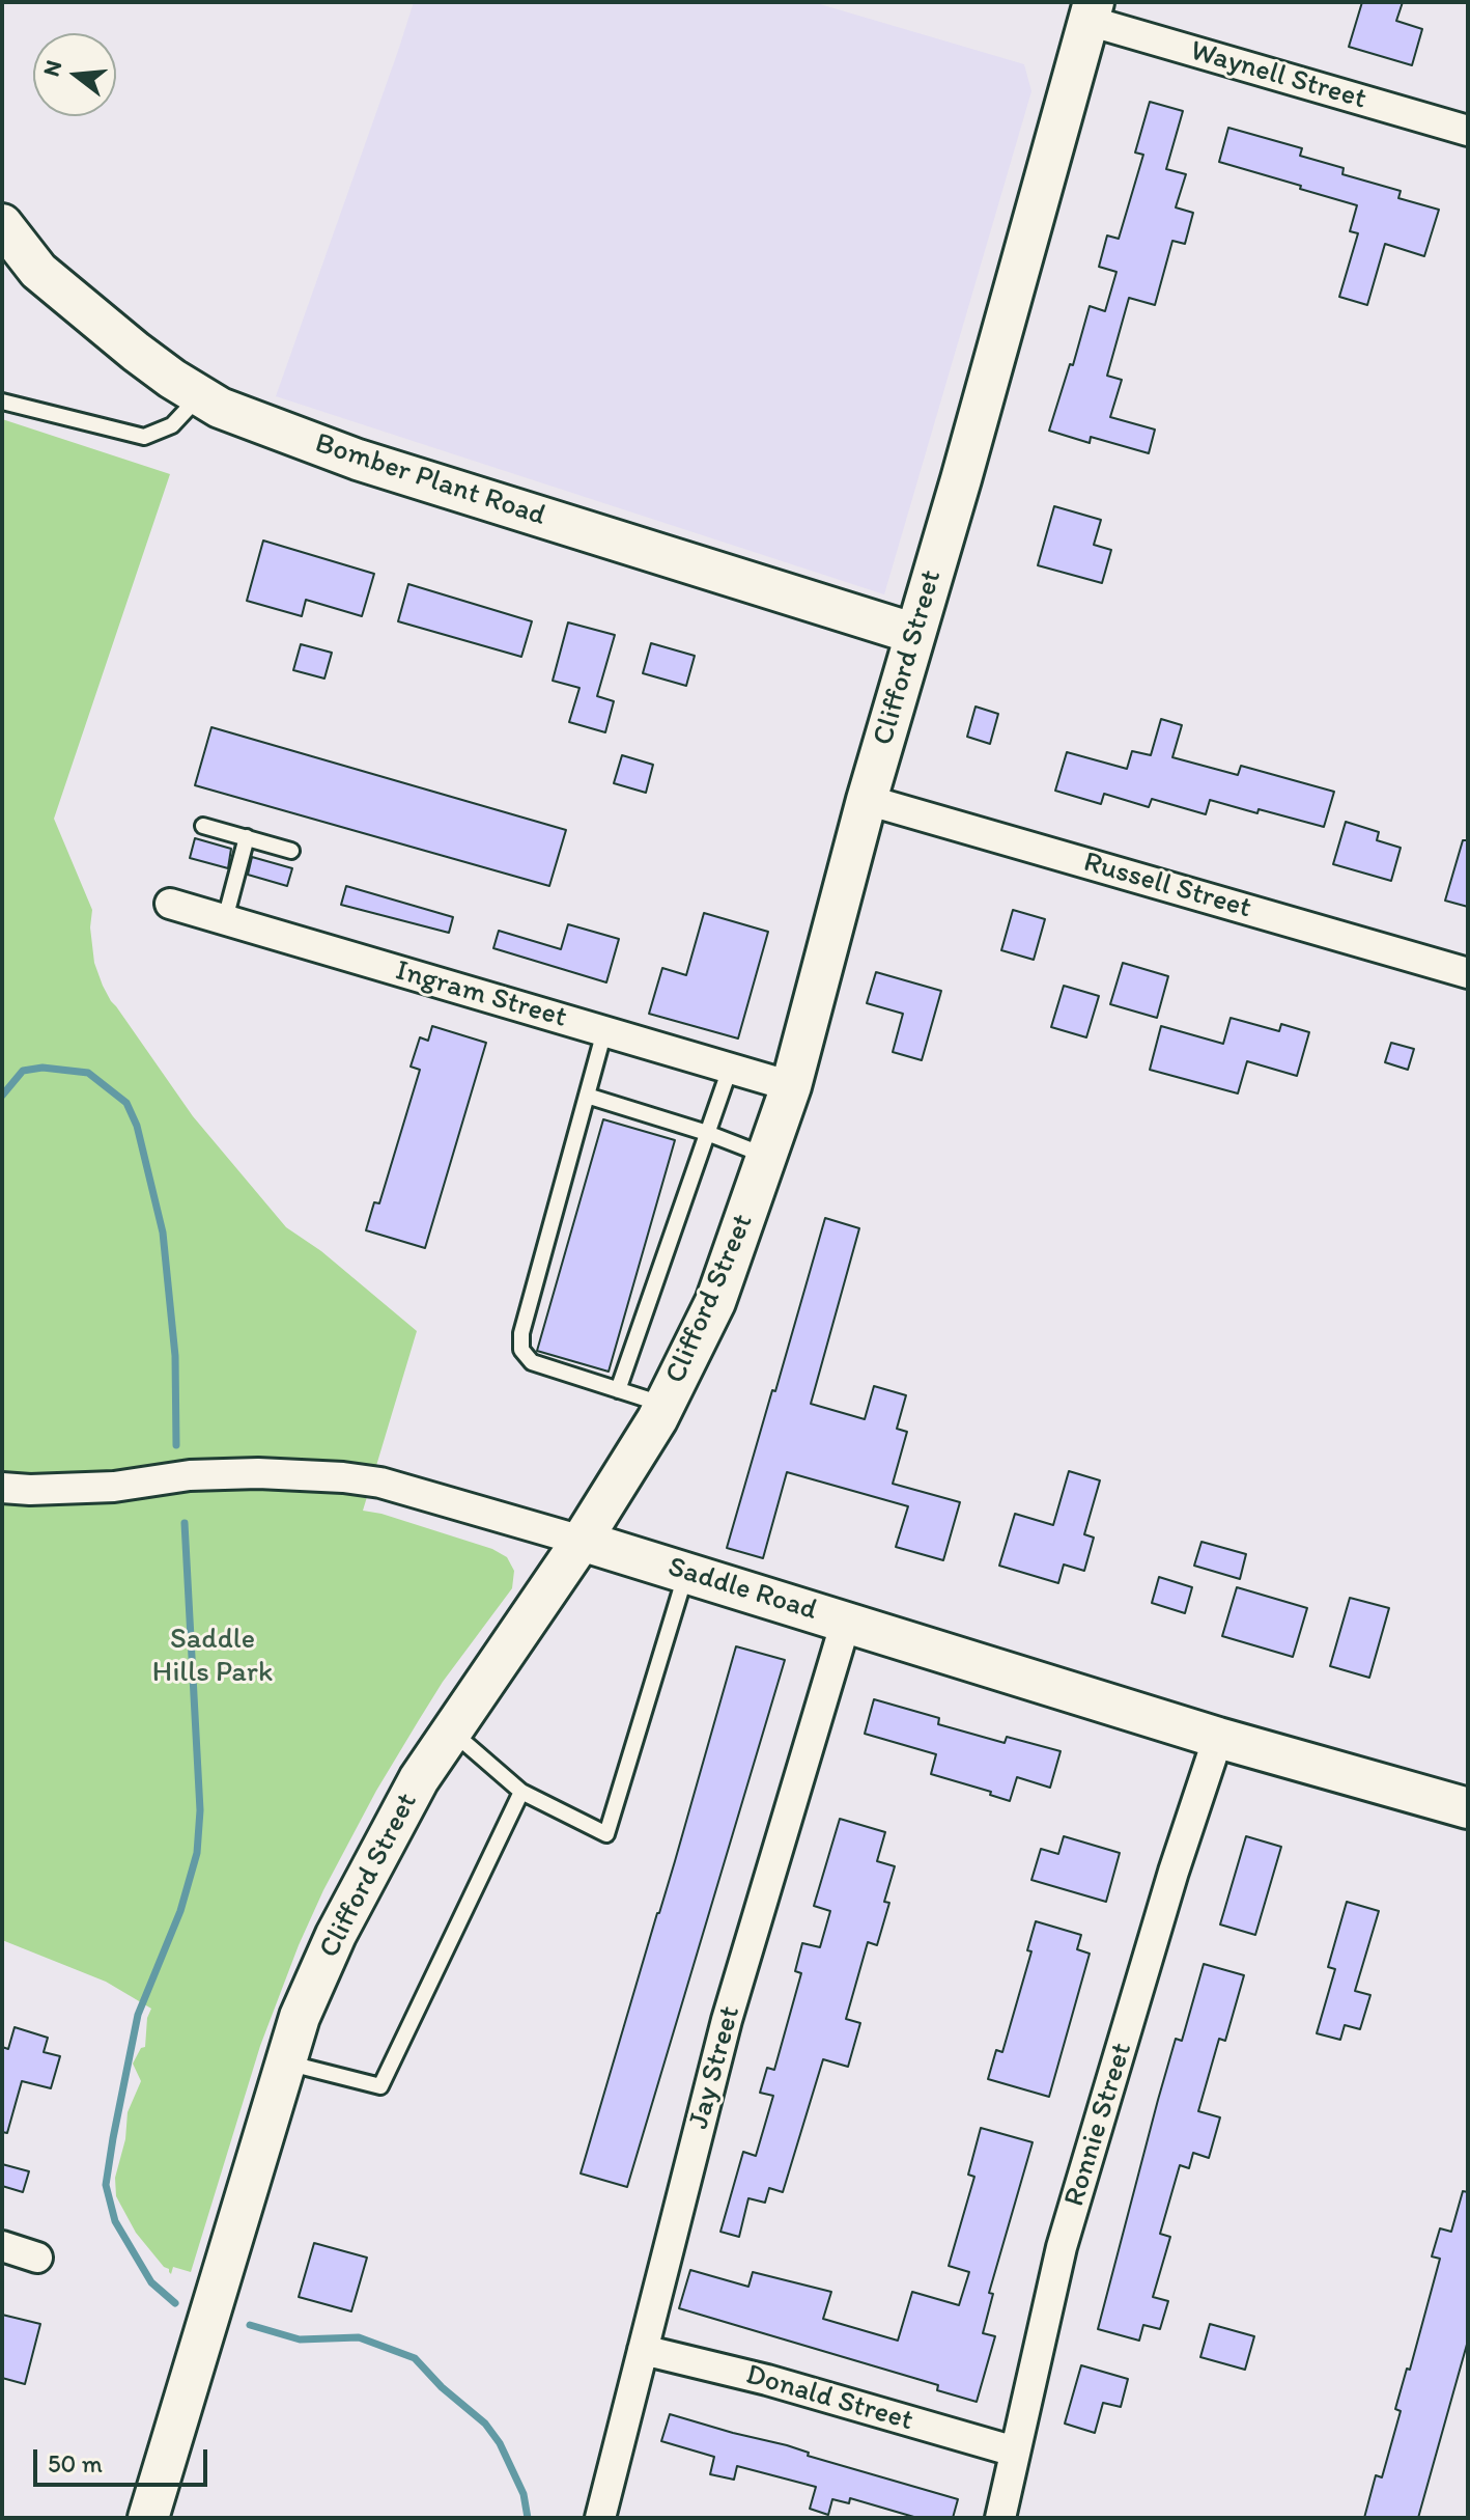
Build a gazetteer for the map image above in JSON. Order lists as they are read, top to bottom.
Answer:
{
  "streets": {
    "main road": ["Bomber Plant Road", "Clifford Street", "Saddle Road"],
    "street": [
      "Waynell Street",
      "Russell Street",
      "Ingram Street",
      "Jay Street",
      "Ronnie Street",
      "Donald Street"
    ]
  },
  "crossings": [
    ["Waynell Street", "Clifford Street"],
    ["Bomber Plant Road", "Clifford Street"],
    ["Clifford Street", "Russell Street"],
    ["Clifford Street", "Ingram Street"],
    ["Clifford Street", "Saddle Road"],
    ["Saddle Road", "Jay Street"],
    ["Saddle Road", "Ronnie Street"],
    ["Jay Street", "Donald Street"],
    ["Ronnie Street", "Donald Street"]
  ],
  "parks": ["Saddle Hills Park"],
  "scale_bar": "50 m",
  "north": "left"
}
